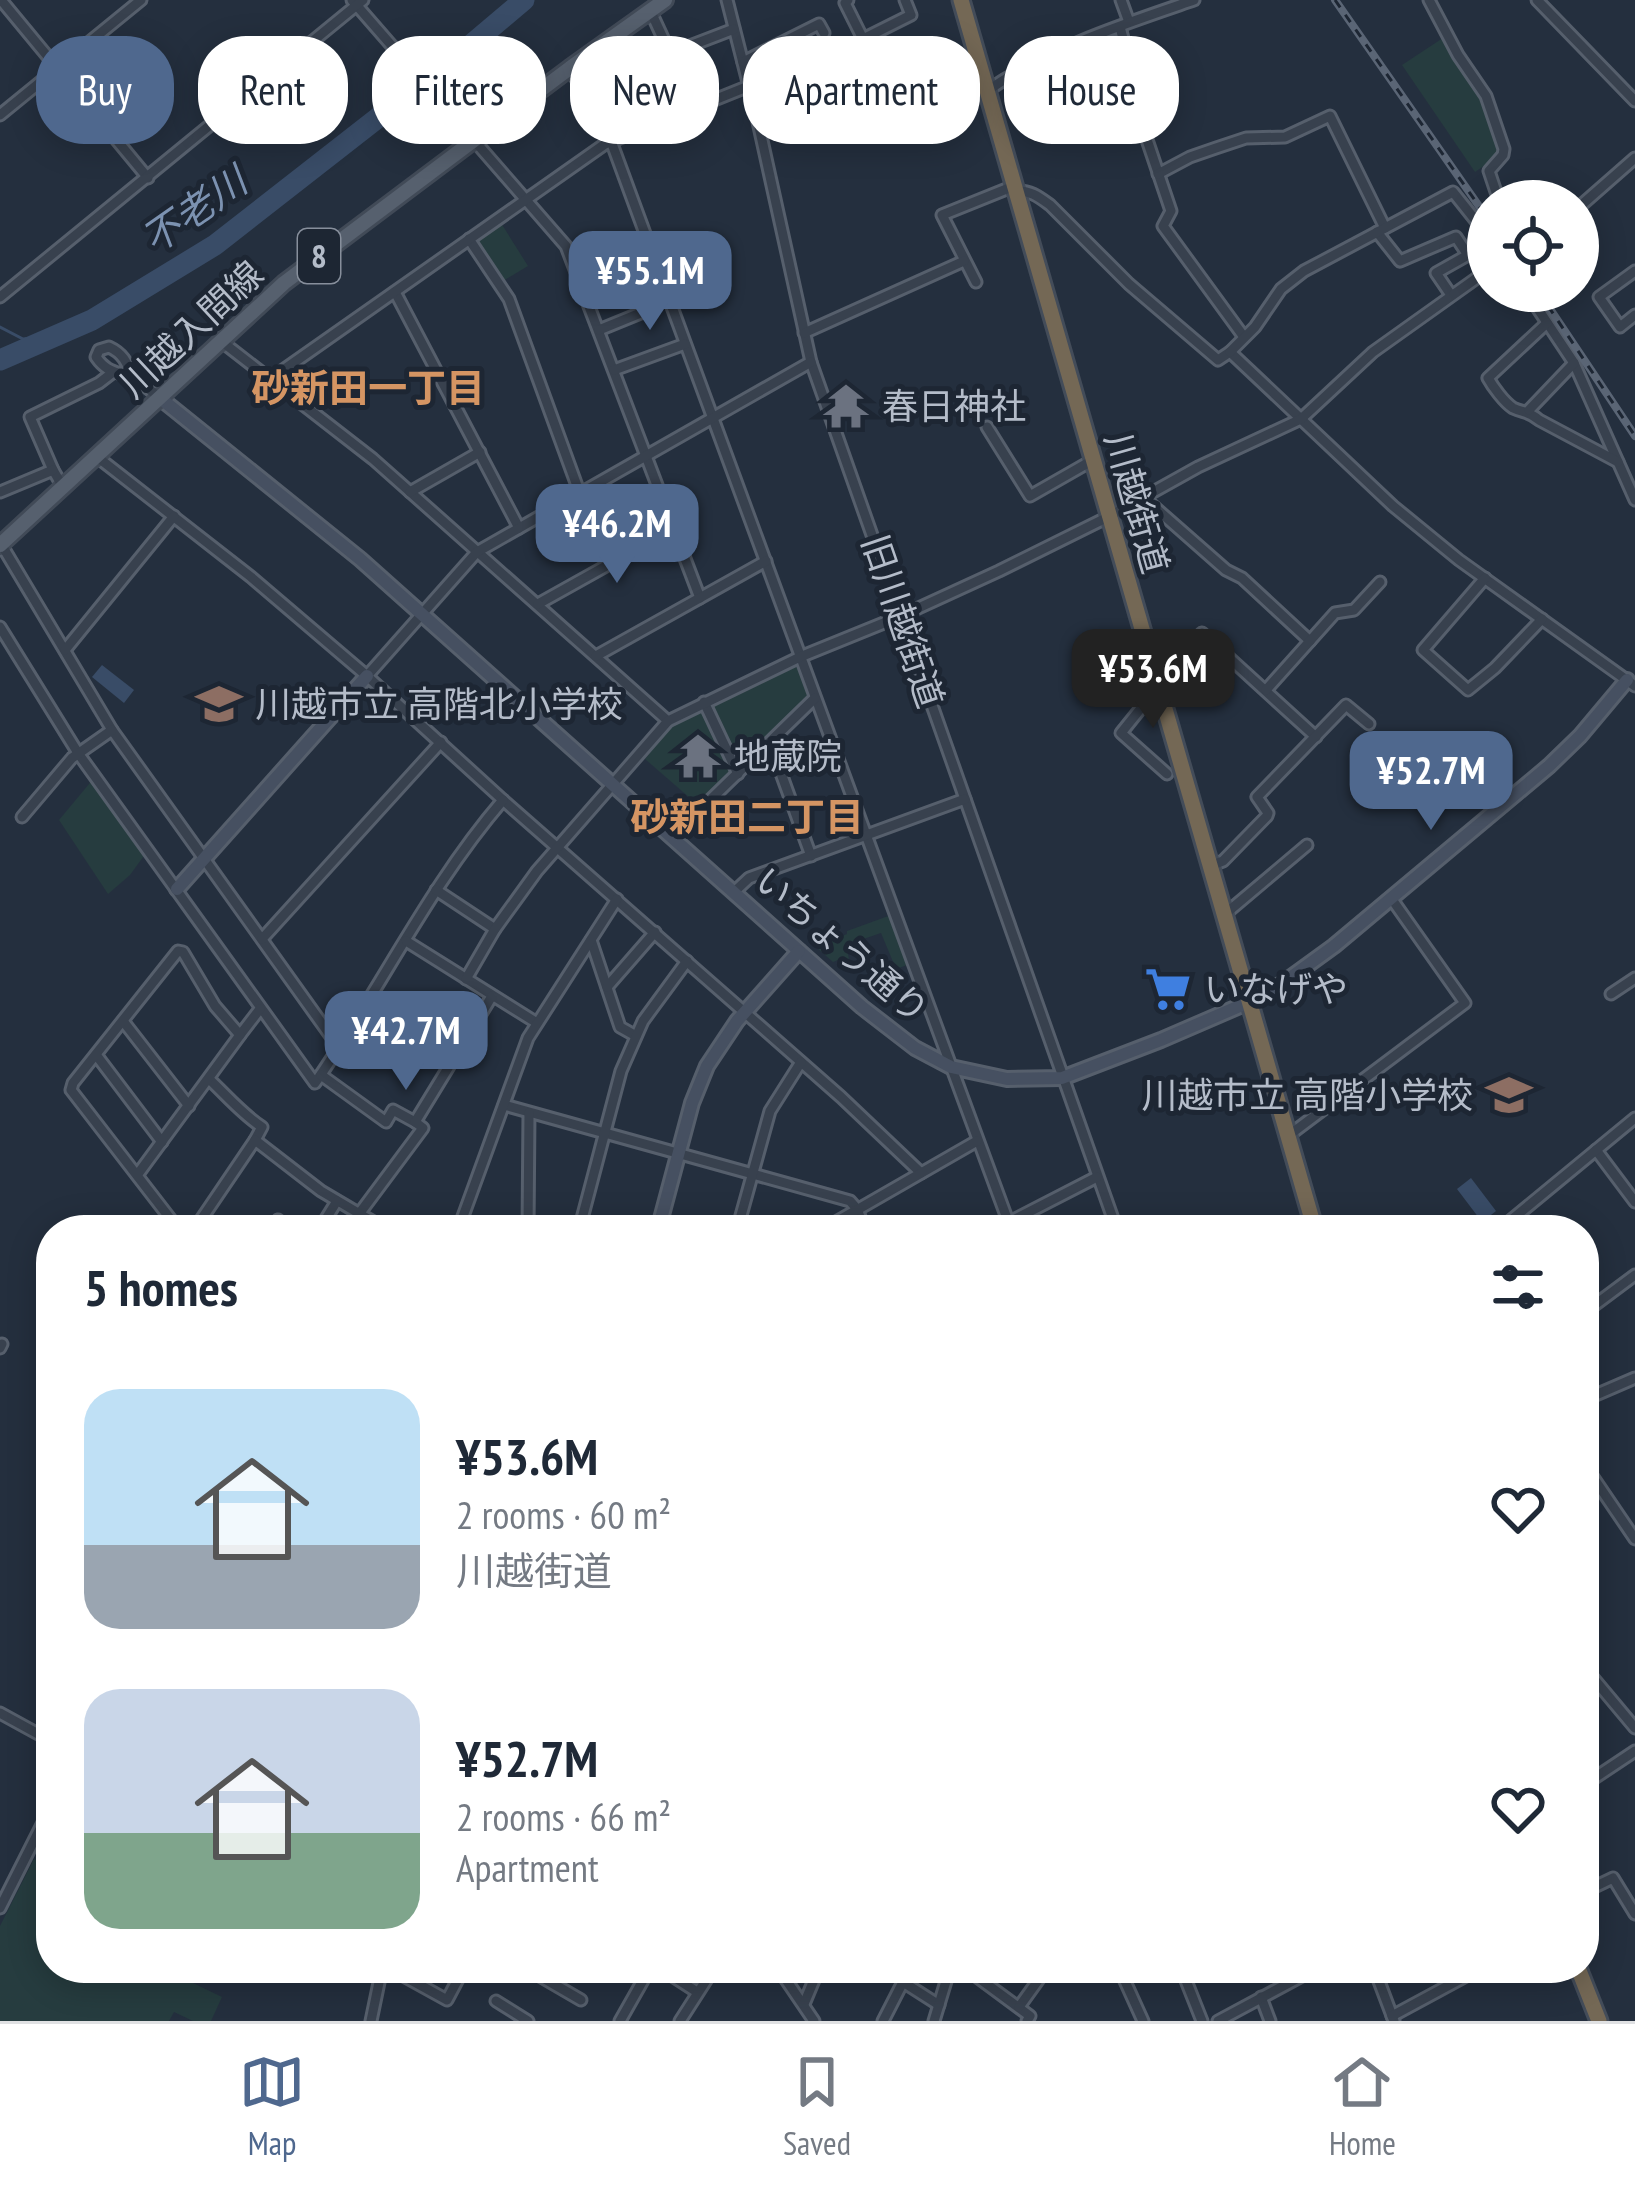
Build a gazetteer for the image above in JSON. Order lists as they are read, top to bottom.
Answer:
{
  "streets": {
    "highway": ["川越街道"],
    "main road": ["8", "川越入間線"],
    "street": ["旧川越街道", "いちょう通り"]
  },
  "crossings": [
    ["川越入間線", "いちょう通り"],
    ["川越街道", "いちょう通り"],
    ["旧川越街道", "いちょう通り"]
  ],
  "districts": ["砂新田一丁目", "砂新田二丁目"],
  "water": ["不老川"],
  "places": {
    "temple": ["春日神社", "地蔵院"],
    "school or university": ["川越市立 高階北小学校", "川越市立 高階小学校"],
    "supermarket": ["いなげや"]
  },
  "page": {
    "chip": [
      "Buy",
      "Rent",
      "Filters",
      "New",
      "Apartment",
      "House"
    ],
    "price": [
      "¥55.1M",
      "¥46.2M",
      "¥53.6M",
      "¥52.7M",
      "¥42.7M"
    ],
    "heading": "5 homes",
    "list": [
      {
        "name": "¥53.6M",
        "note": "2 rooms · 60 m² · 川越街道"
      },
      {
        "name": "¥52.7M",
        "note": "2 rooms · 66 m² · Apartment"
      }
    ],
    "tabs": ["Map", "Saved", "Home"]
  }
}
